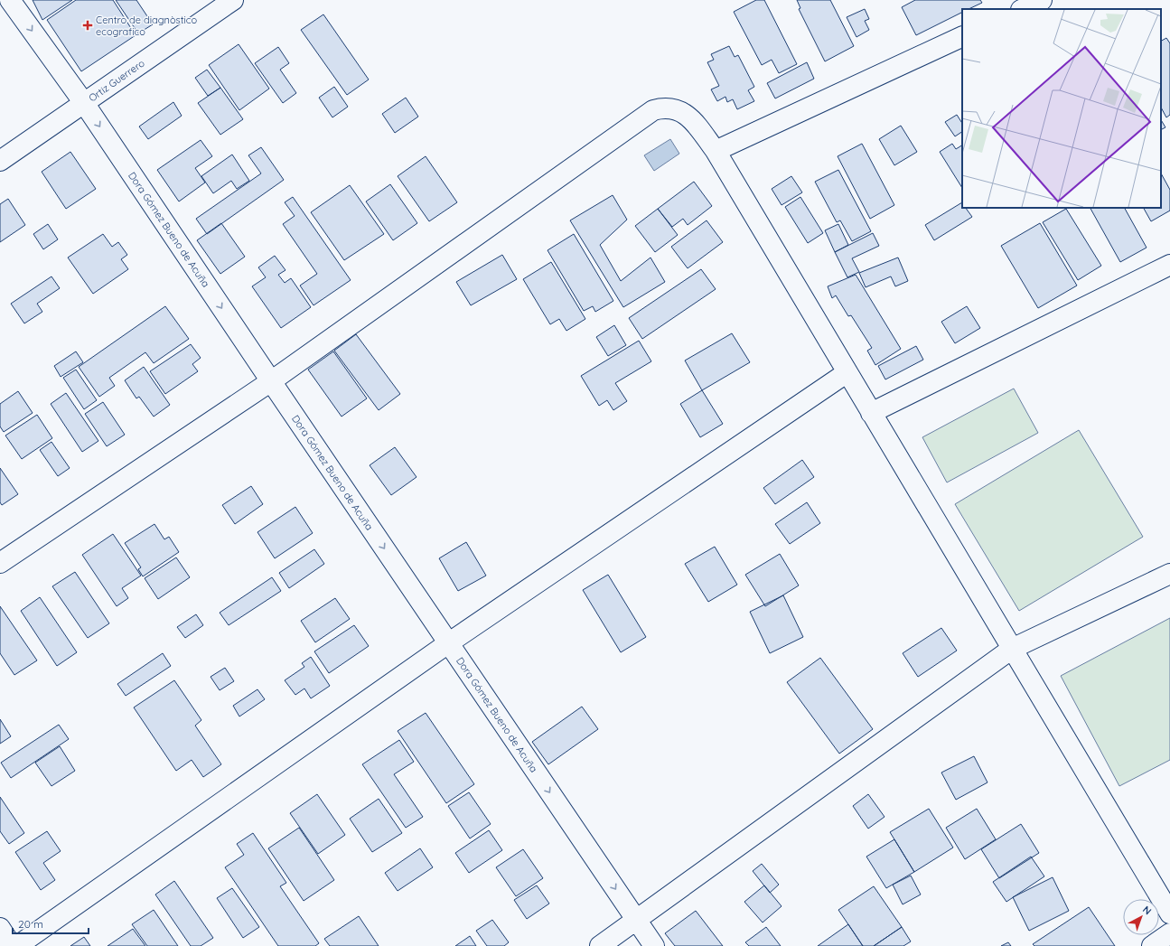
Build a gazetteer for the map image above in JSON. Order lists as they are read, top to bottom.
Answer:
{
  "streets": {
    "street": ["Ortiz Guerrero", "Dora Gómez Bueno de Acuña"]
  },
  "crossings": [
    ["Ortiz Guerrero", "Dora Gómez Bueno de Acuña"]
  ],
  "one_way": ["Dora Gómez Bueno de Acuña"],
  "places": {
    "health": ["Centro de diagnòstico ecografico"]
  },
  "scale_bar": "20 m",
  "north": "top right"
}
